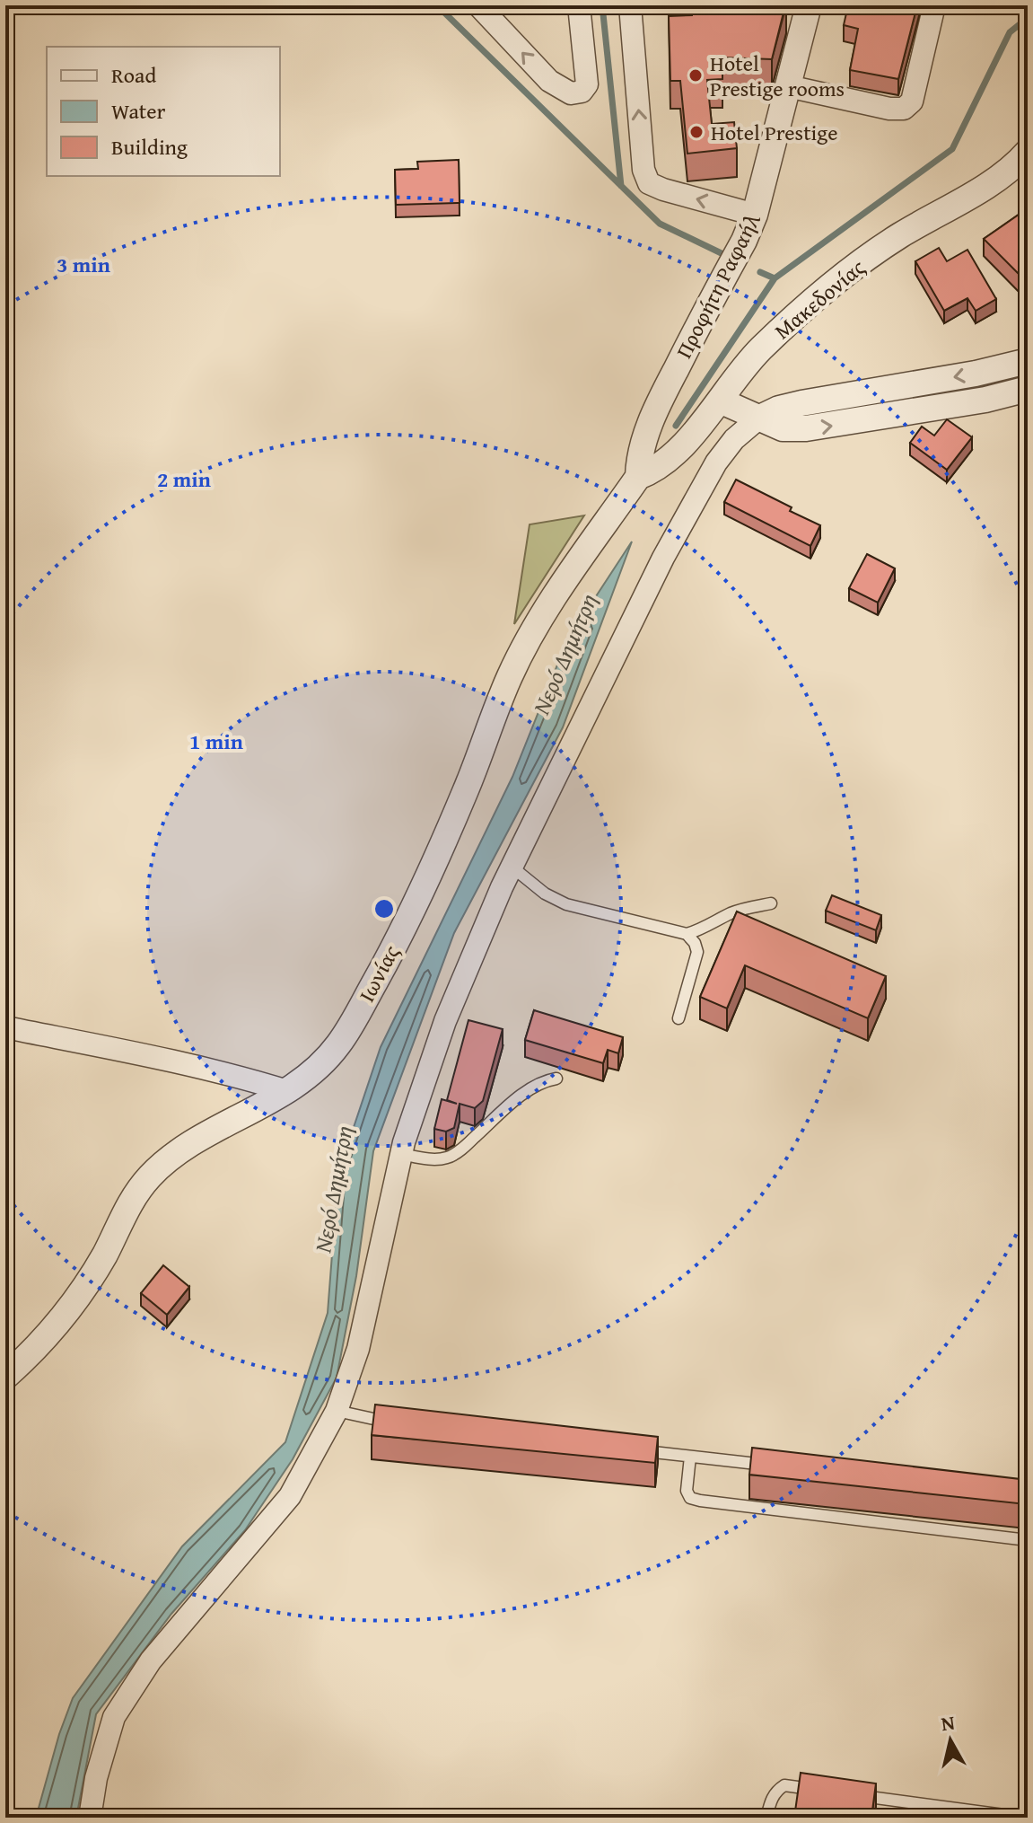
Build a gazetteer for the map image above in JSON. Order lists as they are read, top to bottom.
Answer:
{
  "streets": {
    "street": ["Προφήτη Ραφαήλ", "Μακεδονίας", "Ιωνίας"]
  },
  "crossings": [
    ["Προφήτη Ραφαήλ", "Μακεδονίας"],
    ["Προφήτη Ραφαήλ", "Ιωνίας"],
    ["Μακεδονίας", "Ιωνίας"]
  ],
  "water": ["Νερό Δημήτρη"],
  "places": ["Hotel Prestige rooms", "Hotel Prestige"],
  "legend": ["Road", "Water", "Building"],
  "north": "top",
  "rings": ["3 min", "2 min", "1 min"]
}
